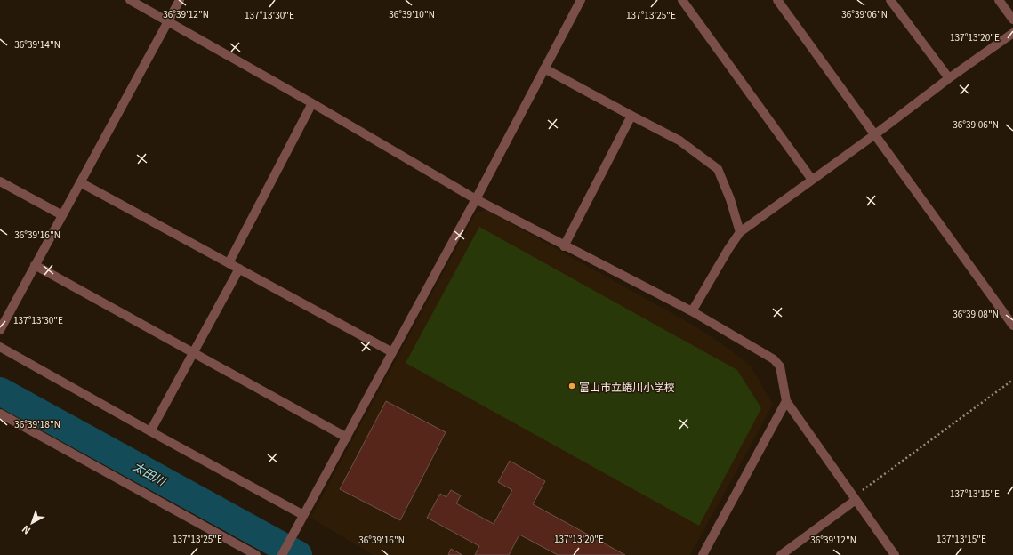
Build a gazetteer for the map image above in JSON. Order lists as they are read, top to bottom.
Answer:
{
  "water": ["太田川"],
  "places": ["富山市立蜷川小学校"],
  "north": "bottom left",
  "coordinates": [
    "36°39'12\"N",
    "36°39'10\"N",
    "36°39'06\"N",
    "137°13'30\"E",
    "137°13'25\"E",
    "137°13'20\"E",
    "36°39'14\"N",
    "36°39'16\"N",
    "36°39'08\"N",
    "36°39'18\"N",
    "137°13'15\"E"
  ]
}
